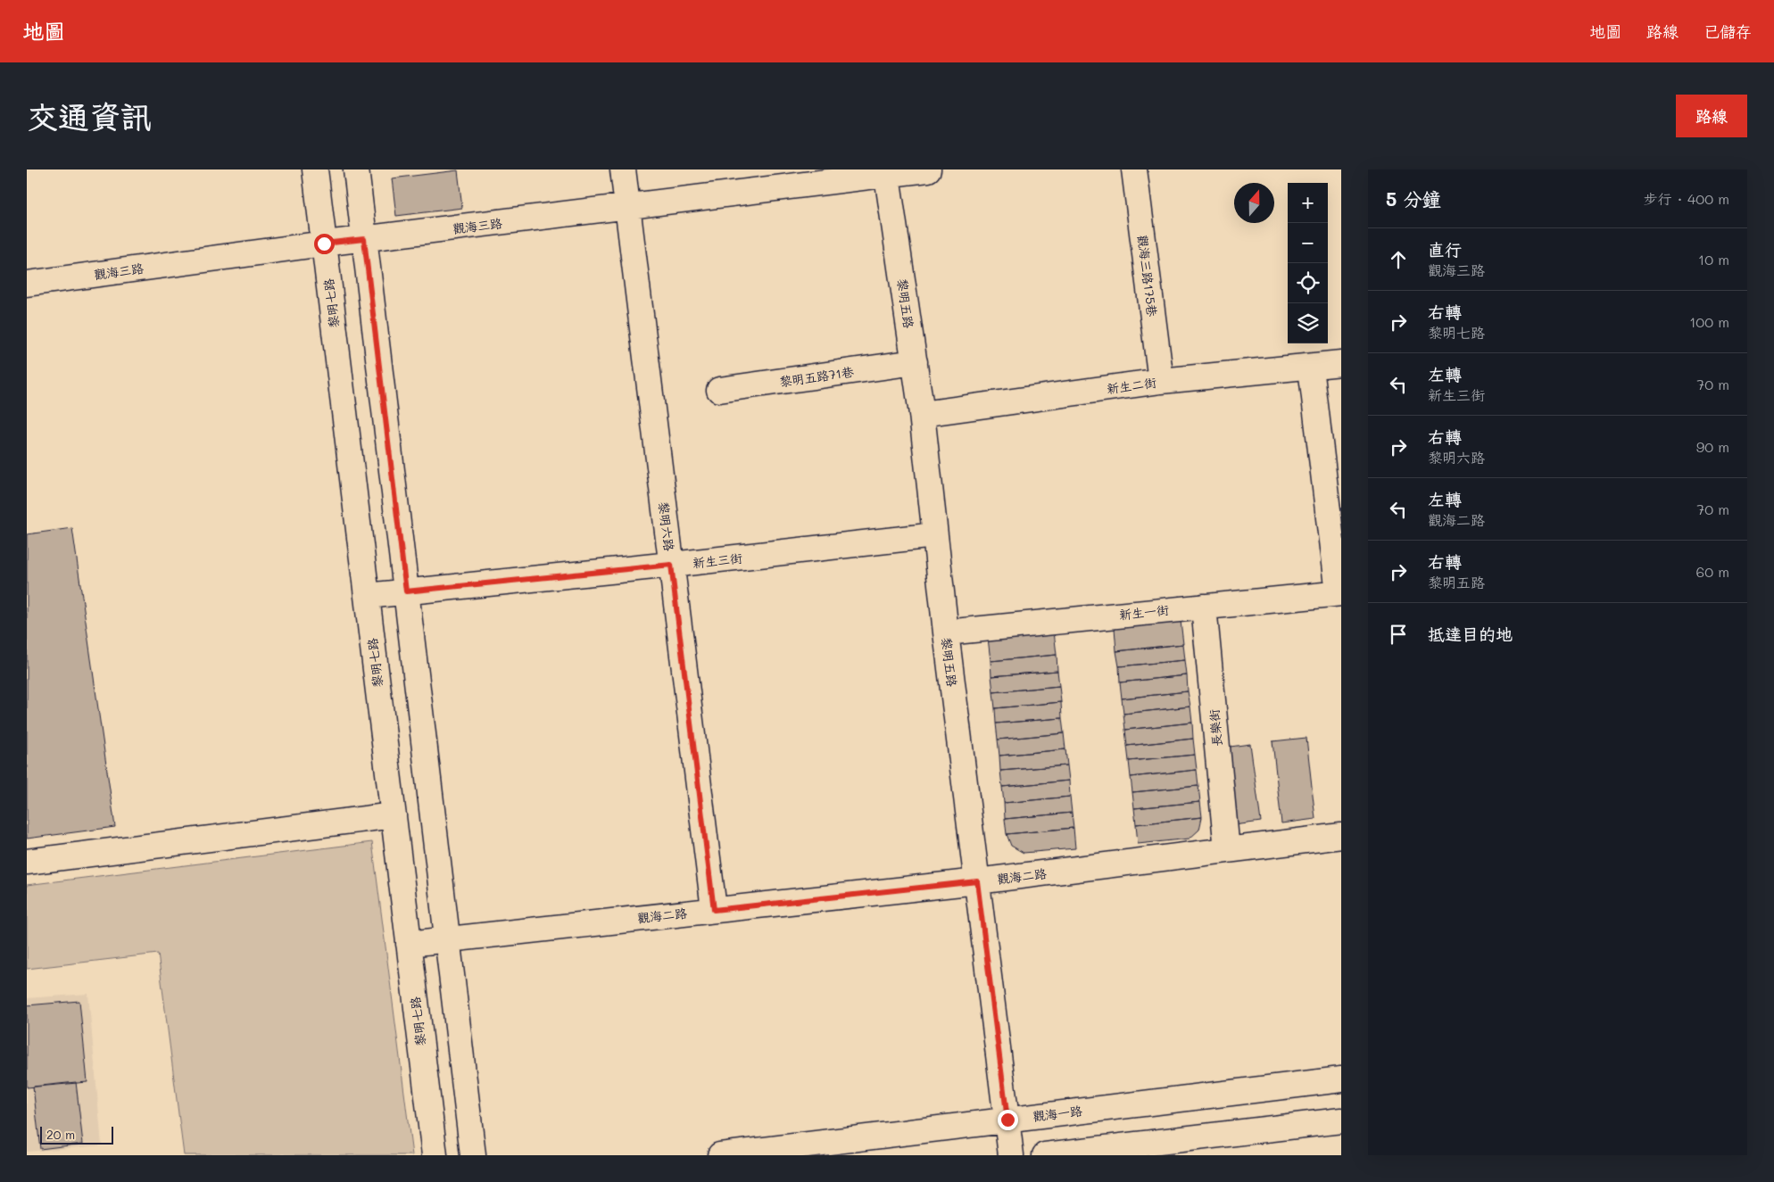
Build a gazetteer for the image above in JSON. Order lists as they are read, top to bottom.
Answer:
{
  "streets": {
    "street": [
      "觀海三路",
      "觀海三路175巷",
      "黎明七路",
      "黎明五路",
      "黎明五路71巷",
      "新生二街",
      "黎明六路",
      "新生三街",
      "新生一街",
      "長樂街",
      "觀海二路",
      "觀海一路"
    ]
  },
  "crossings": [
    ["觀海三路", "黎明七路"],
    ["觀海三路", "黎明五路"],
    ["觀海三路", "黎明六路"],
    ["觀海三路175巷", "新生二街"],
    ["黎明七路", "新生三街"],
    ["黎明七路", "觀海二路"],
    ["黎明五路", "黎明五路71巷"],
    ["黎明五路", "新生二街"],
    ["黎明五路", "新生三街"],
    ["黎明五路", "新生一街"],
    ["黎明五路", "觀海二路"],
    ["黎明五路", "觀海一路"],
    ["黎明六路", "新生三街"],
    ["黎明六路", "觀海二路"],
    ["新生一街", "長樂街"],
    ["長樂街", "觀海二路"]
  ],
  "scale_bar": "20 m",
  "north": "top",
  "page": {
    "header": "地圖",
    "nav": ["地圖", "路線", "已儲存"],
    "buttons": "路線",
    "title": "交通資訊",
    "heading": ["5 分鐘", "步行 · 400 m"],
    "map_buttons": ["+", "−"],
    "list": [
      ["直行", "觀海三路", "10 m"],
      ["右轉", "黎明七路", "100 m"],
      ["左轉", "新生三街", "70 m"],
      ["右轉", "黎明六路", "90 m"],
      ["左轉", "觀海二路", "70 m"],
      ["右轉", "黎明五路", "60 m"],
      "抵達目的地"
    ],
    "scale": "20 m"
  }
}
